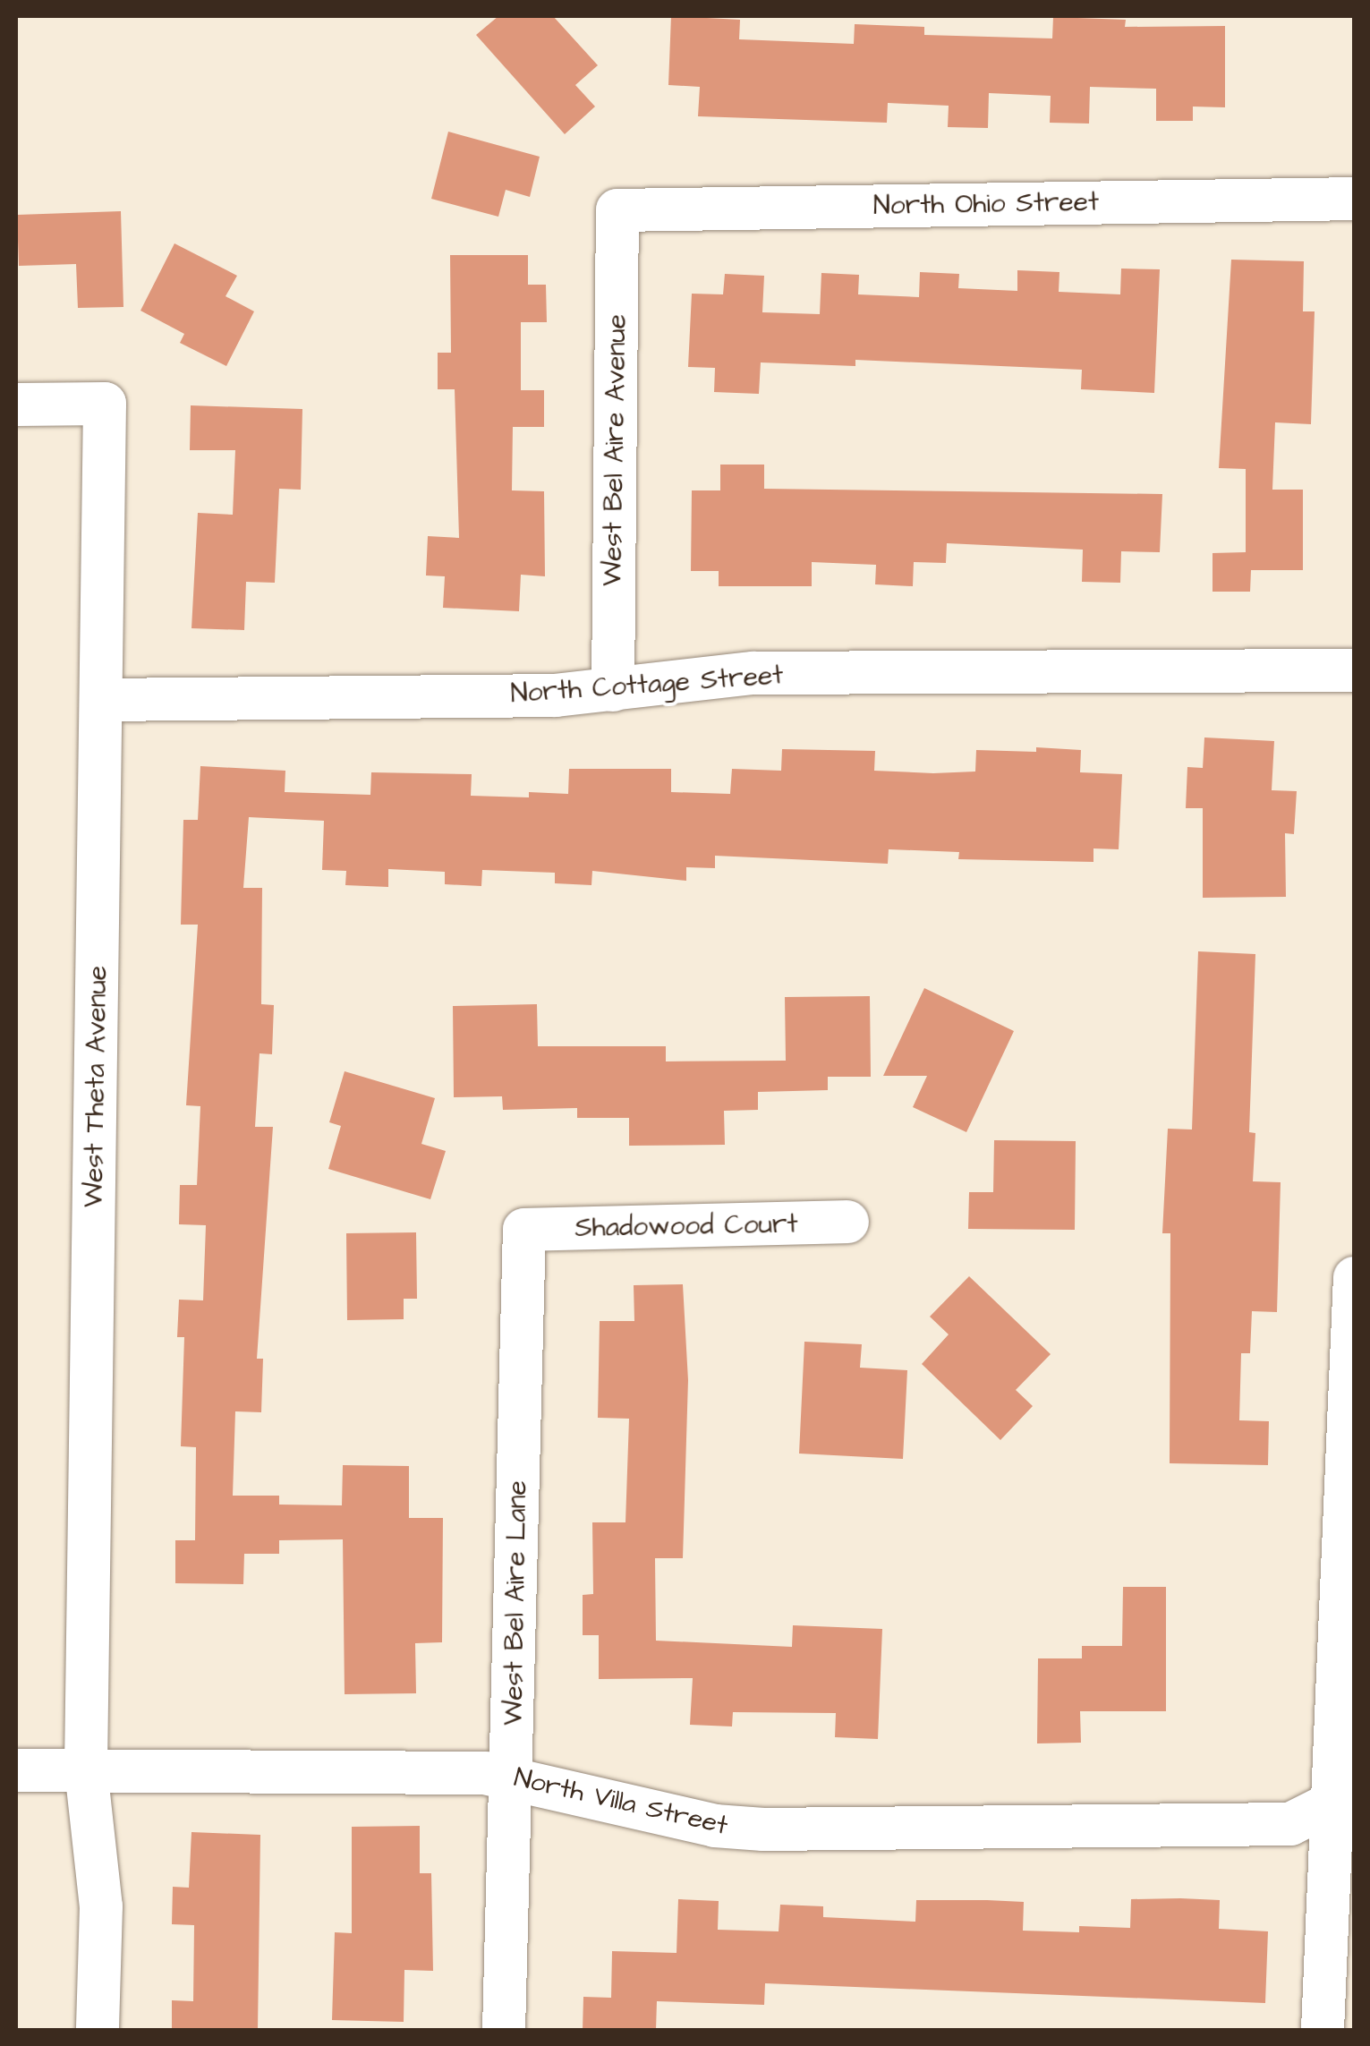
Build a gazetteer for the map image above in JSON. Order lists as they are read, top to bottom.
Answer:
{
  "streets": {
    "street": [
      "North Ohio Street",
      "West Bel Aire Avenue",
      "North Cottage Street",
      "West Theta Avenue",
      "Shadowood Court",
      "West Bel Aire Lane",
      "North Villa Street"
    ]
  },
  "crossings": [
    ["North Ohio Street", "West Bel Aire Avenue"],
    ["West Bel Aire Avenue", "North Cottage Street"],
    ["North Cottage Street", "West Theta Avenue"],
    ["West Theta Avenue", "North Villa Street"],
    ["Shadowood Court", "West Bel Aire Lane"],
    ["West Bel Aire Lane", "North Villa Street"]
  ]
}
